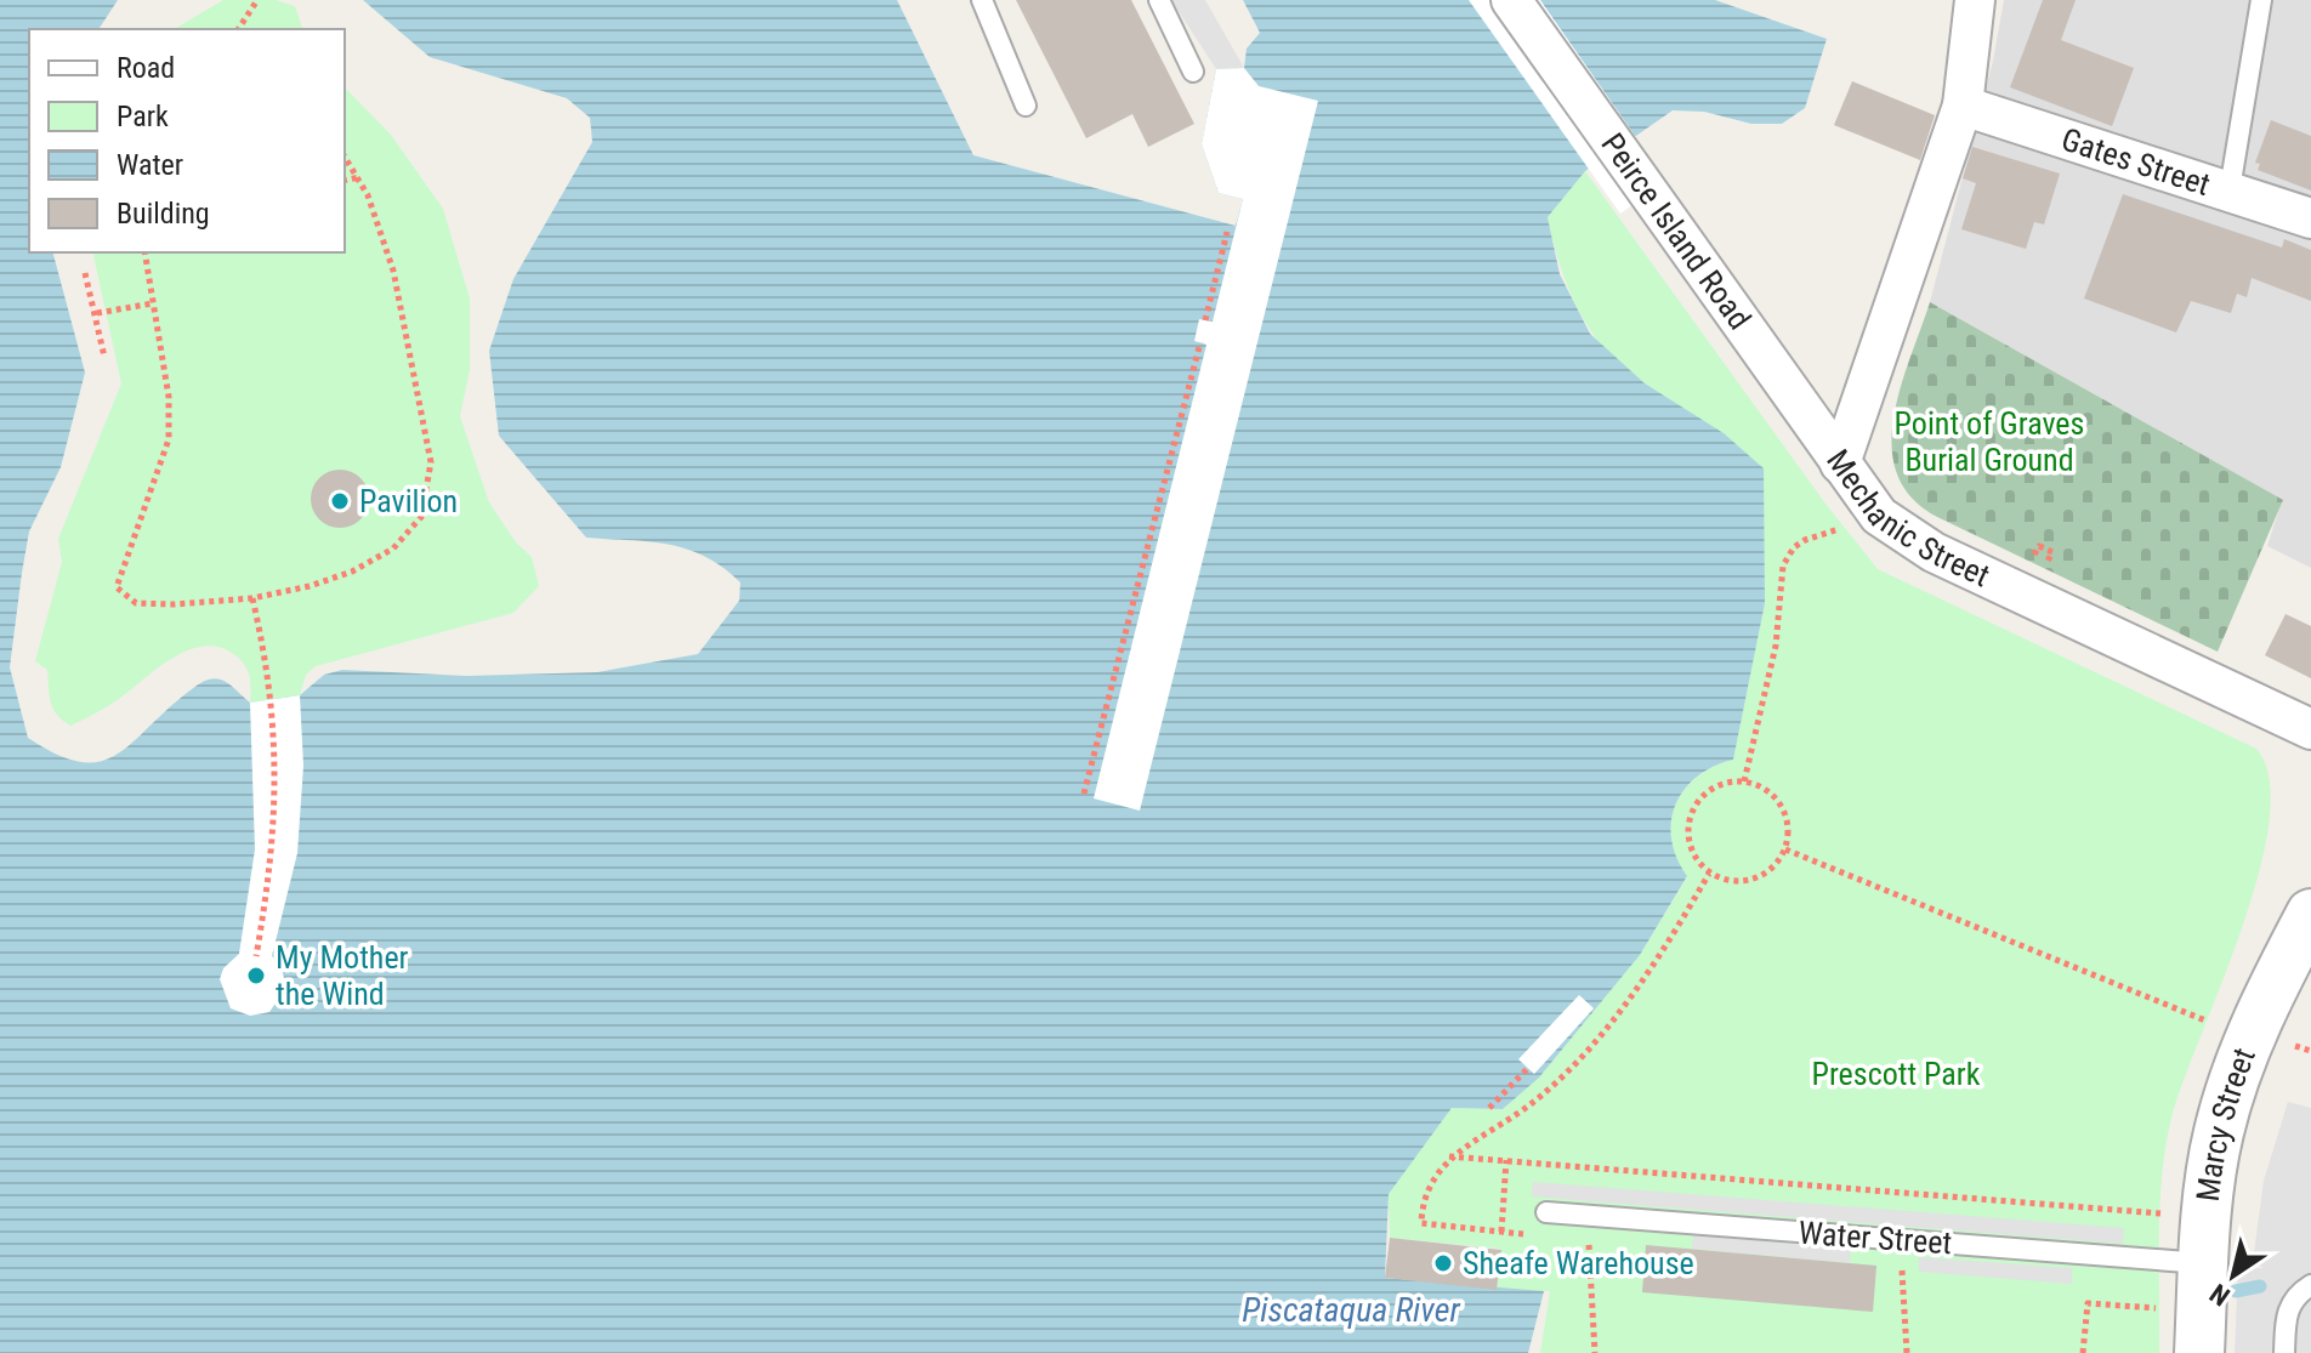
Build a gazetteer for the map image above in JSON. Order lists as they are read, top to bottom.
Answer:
{
  "streets": {
    "street": [
      "Gates Street",
      "Peirce Island Road",
      "Mechanic Street",
      "Marcy Street"
    ],
    "lane": ["Water Street"]
  },
  "crossings": [
    ["Gates Street", "Mechanic Street"],
    ["Peirce Island Road", "Mechanic Street"],
    ["Marcy Street", "Water Street"]
  ],
  "water": ["Piscataqua River"],
  "parks": ["Point of Graves Burial Ground", "Prescott Park"],
  "places": ["Pavilion", "My Mother the Wind", "Sheafe Warehouse"],
  "legend": [
    "Road",
    "Park",
    "Water",
    "Building"
  ],
  "north": "bottom left"
}
